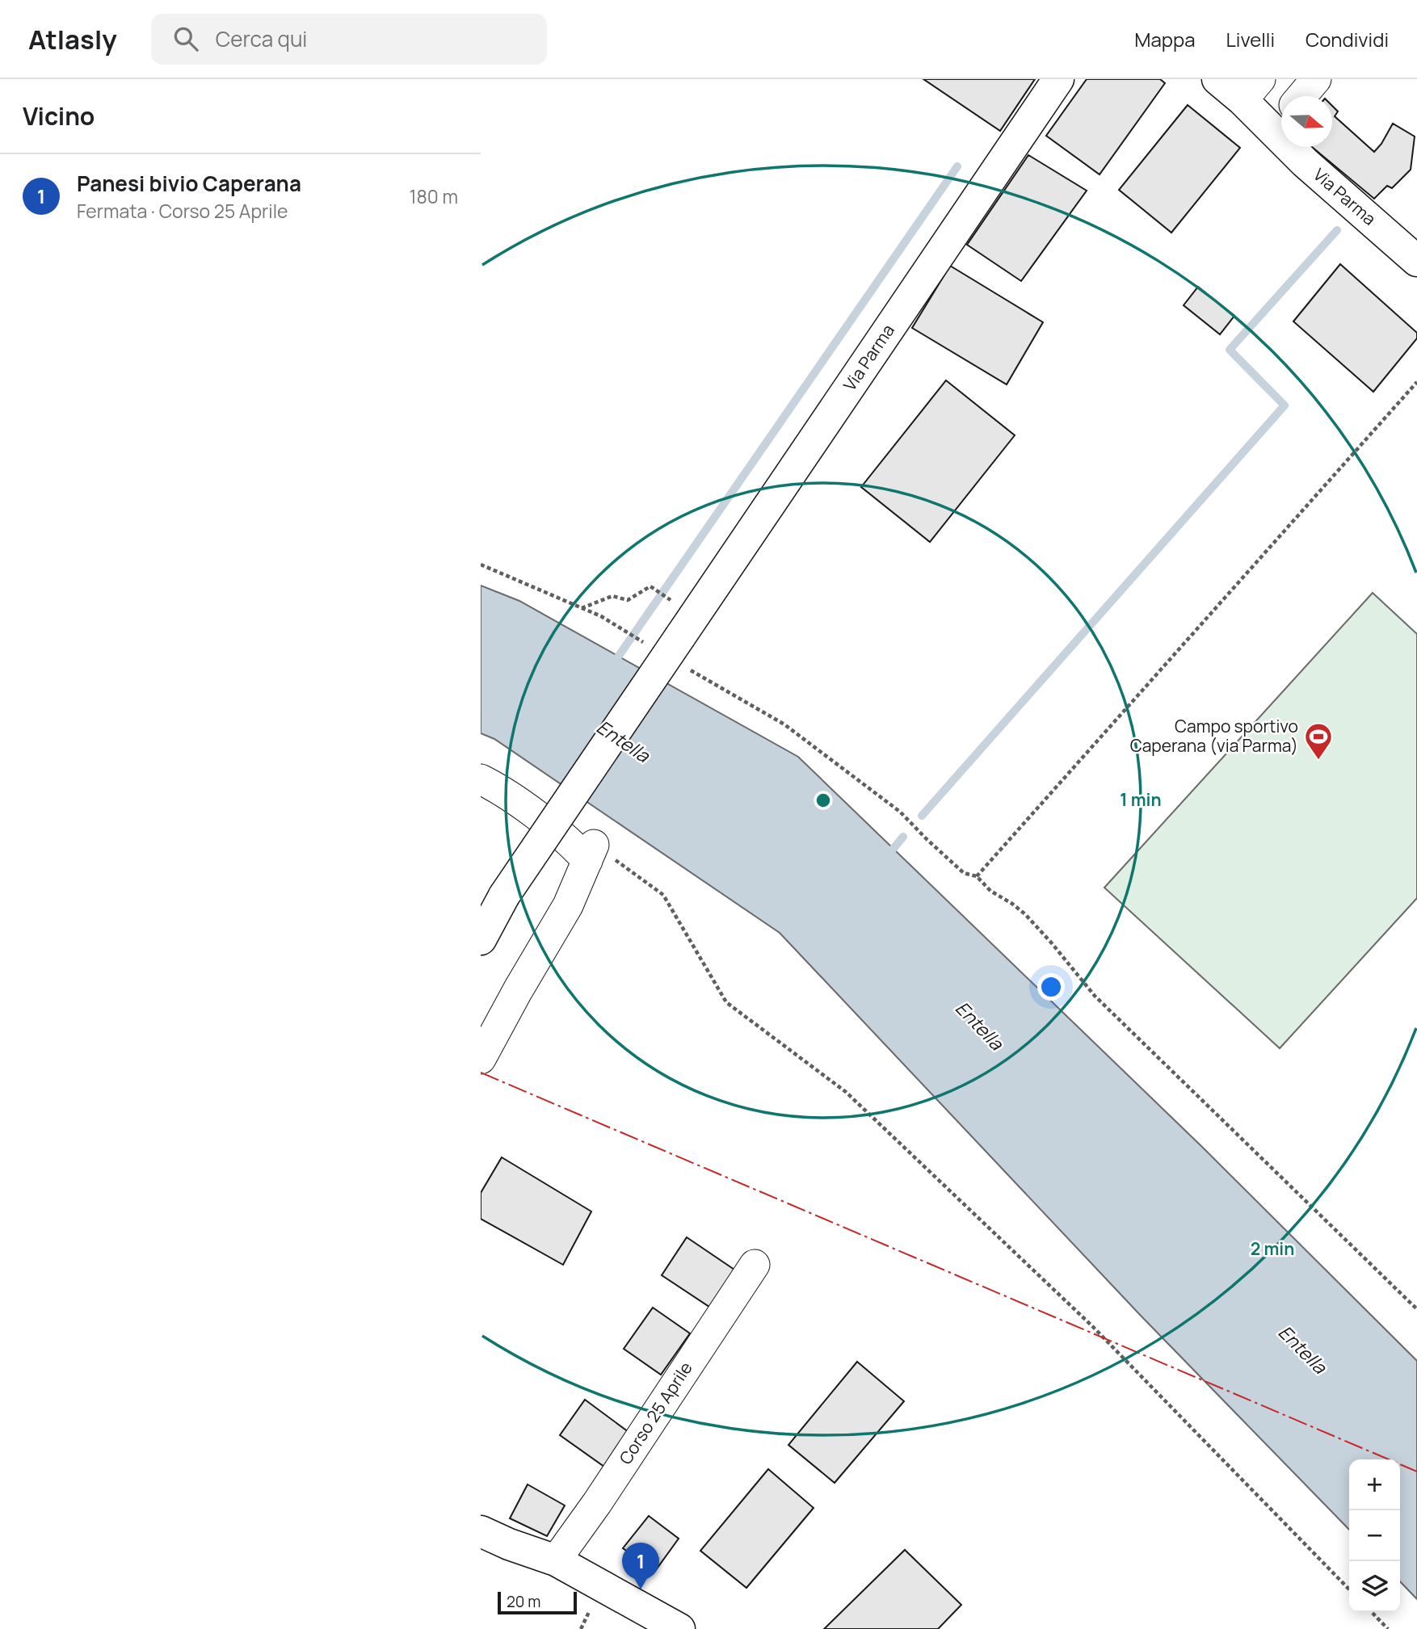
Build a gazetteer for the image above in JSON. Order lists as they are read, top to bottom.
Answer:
{
  "streets": {
    "main road": ["Via Parma"],
    "street": ["Corso 25 Aprile"]
  },
  "water": ["Entella"],
  "places": {
    "sports": ["Campo sportivo Caperana (via Parma)"]
  },
  "scale_bar": "20 m",
  "north": "right",
  "page": {
    "header": "Atlasly",
    "search": "Cerca qui",
    "nav": ["Mappa", "Livelli", "Condividi"],
    "heading": "Vicino",
    "list": [
      {
        "mark": "1",
        "name": "Panesi bivio Caperana",
        "note": "Fermata · Corso 25 Aprile",
        "value": "180 m"
      }
    ],
    "map_buttons": ["+", "−"],
    "pins": "1",
    "scale": "20 m"
  },
  "rings": ["1 min", "2 min"]
}
